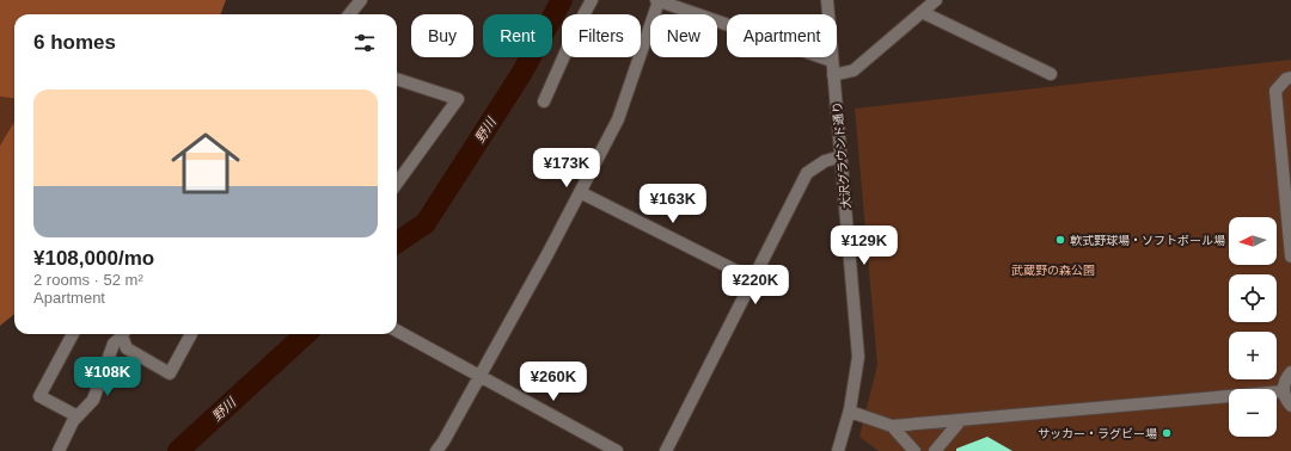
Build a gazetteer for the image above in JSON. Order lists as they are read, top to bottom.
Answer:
{
  "streets": {
    "street": ["大沢グラウンド通り"]
  },
  "water": ["野川"],
  "parks": ["武蔵野の森公園"],
  "places": ["軟式野球場・ソフトボール場", "サッカー・ラグビー場"],
  "north": "left",
  "page": {
    "chip": [
      "Buy",
      "Rent",
      "Filters",
      "New",
      "Apartment"
    ],
    "heading": "6 homes",
    "list": [
      {
        "name": "¥108,000/mo",
        "note": "2 rooms · 52 m² · Apartment"
      }
    ],
    "price": [
      "¥173K",
      "¥163K",
      "¥129K",
      "¥220K",
      "¥108K",
      "¥260K"
    ],
    "map_buttons": ["+", "−"]
  }
}
